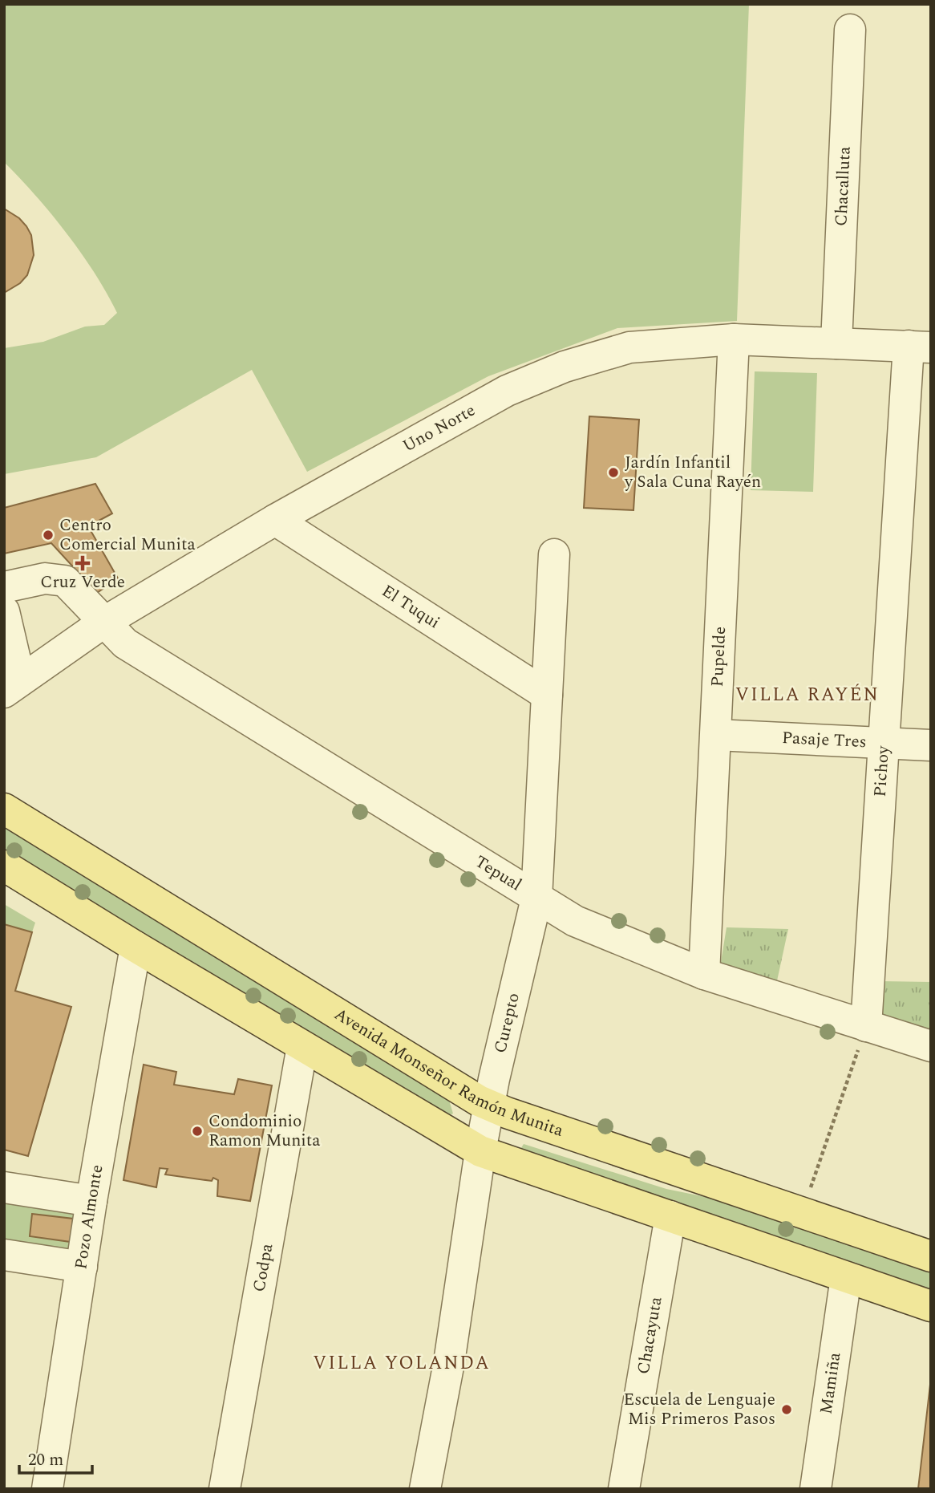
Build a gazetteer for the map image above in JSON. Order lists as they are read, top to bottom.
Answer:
{
  "streets": {
    "main road": ["Avenida Monseñor Ramón Munita"],
    "street": [
      "Chacalluta",
      "Uno Norte",
      "El Tuqui",
      "Pupelde",
      "Pasaje Tres",
      "Pichoy",
      "Tepual",
      "Curepto",
      "Pozo Almonte",
      "Codpa",
      "Chacayuta",
      "Mamiña"
    ]
  },
  "crossings": [
    ["Chacalluta", "Uno Norte"],
    ["Uno Norte", "El Tuqui"],
    ["Uno Norte", "Pupelde"],
    ["Uno Norte", "Pichoy"],
    ["Uno Norte", "Tepual"],
    ["El Tuqui", "Curepto"],
    ["Pupelde", "Pasaje Tres"],
    ["Pupelde", "Tepual"],
    ["Pasaje Tres", "Pichoy"],
    ["Pichoy", "Tepual"],
    ["Tepual", "Curepto"],
    ["Curepto", "Avenida Monseñor Ramón Munita"]
  ],
  "districts": ["VILLA RAYÉN", "VILLA YOLANDA"],
  "places": {
    "other": [
      "Jardín Infantil y Sala Cuna Rayén",
      "Centro Comercial Munita",
      "Condominio Ramon Munita",
      "Escuela de Lenguaje Mis Primeros Pasos"
    ],
    "health": ["Cruz Verde"]
  },
  "scale_bar": "20 m"
}
